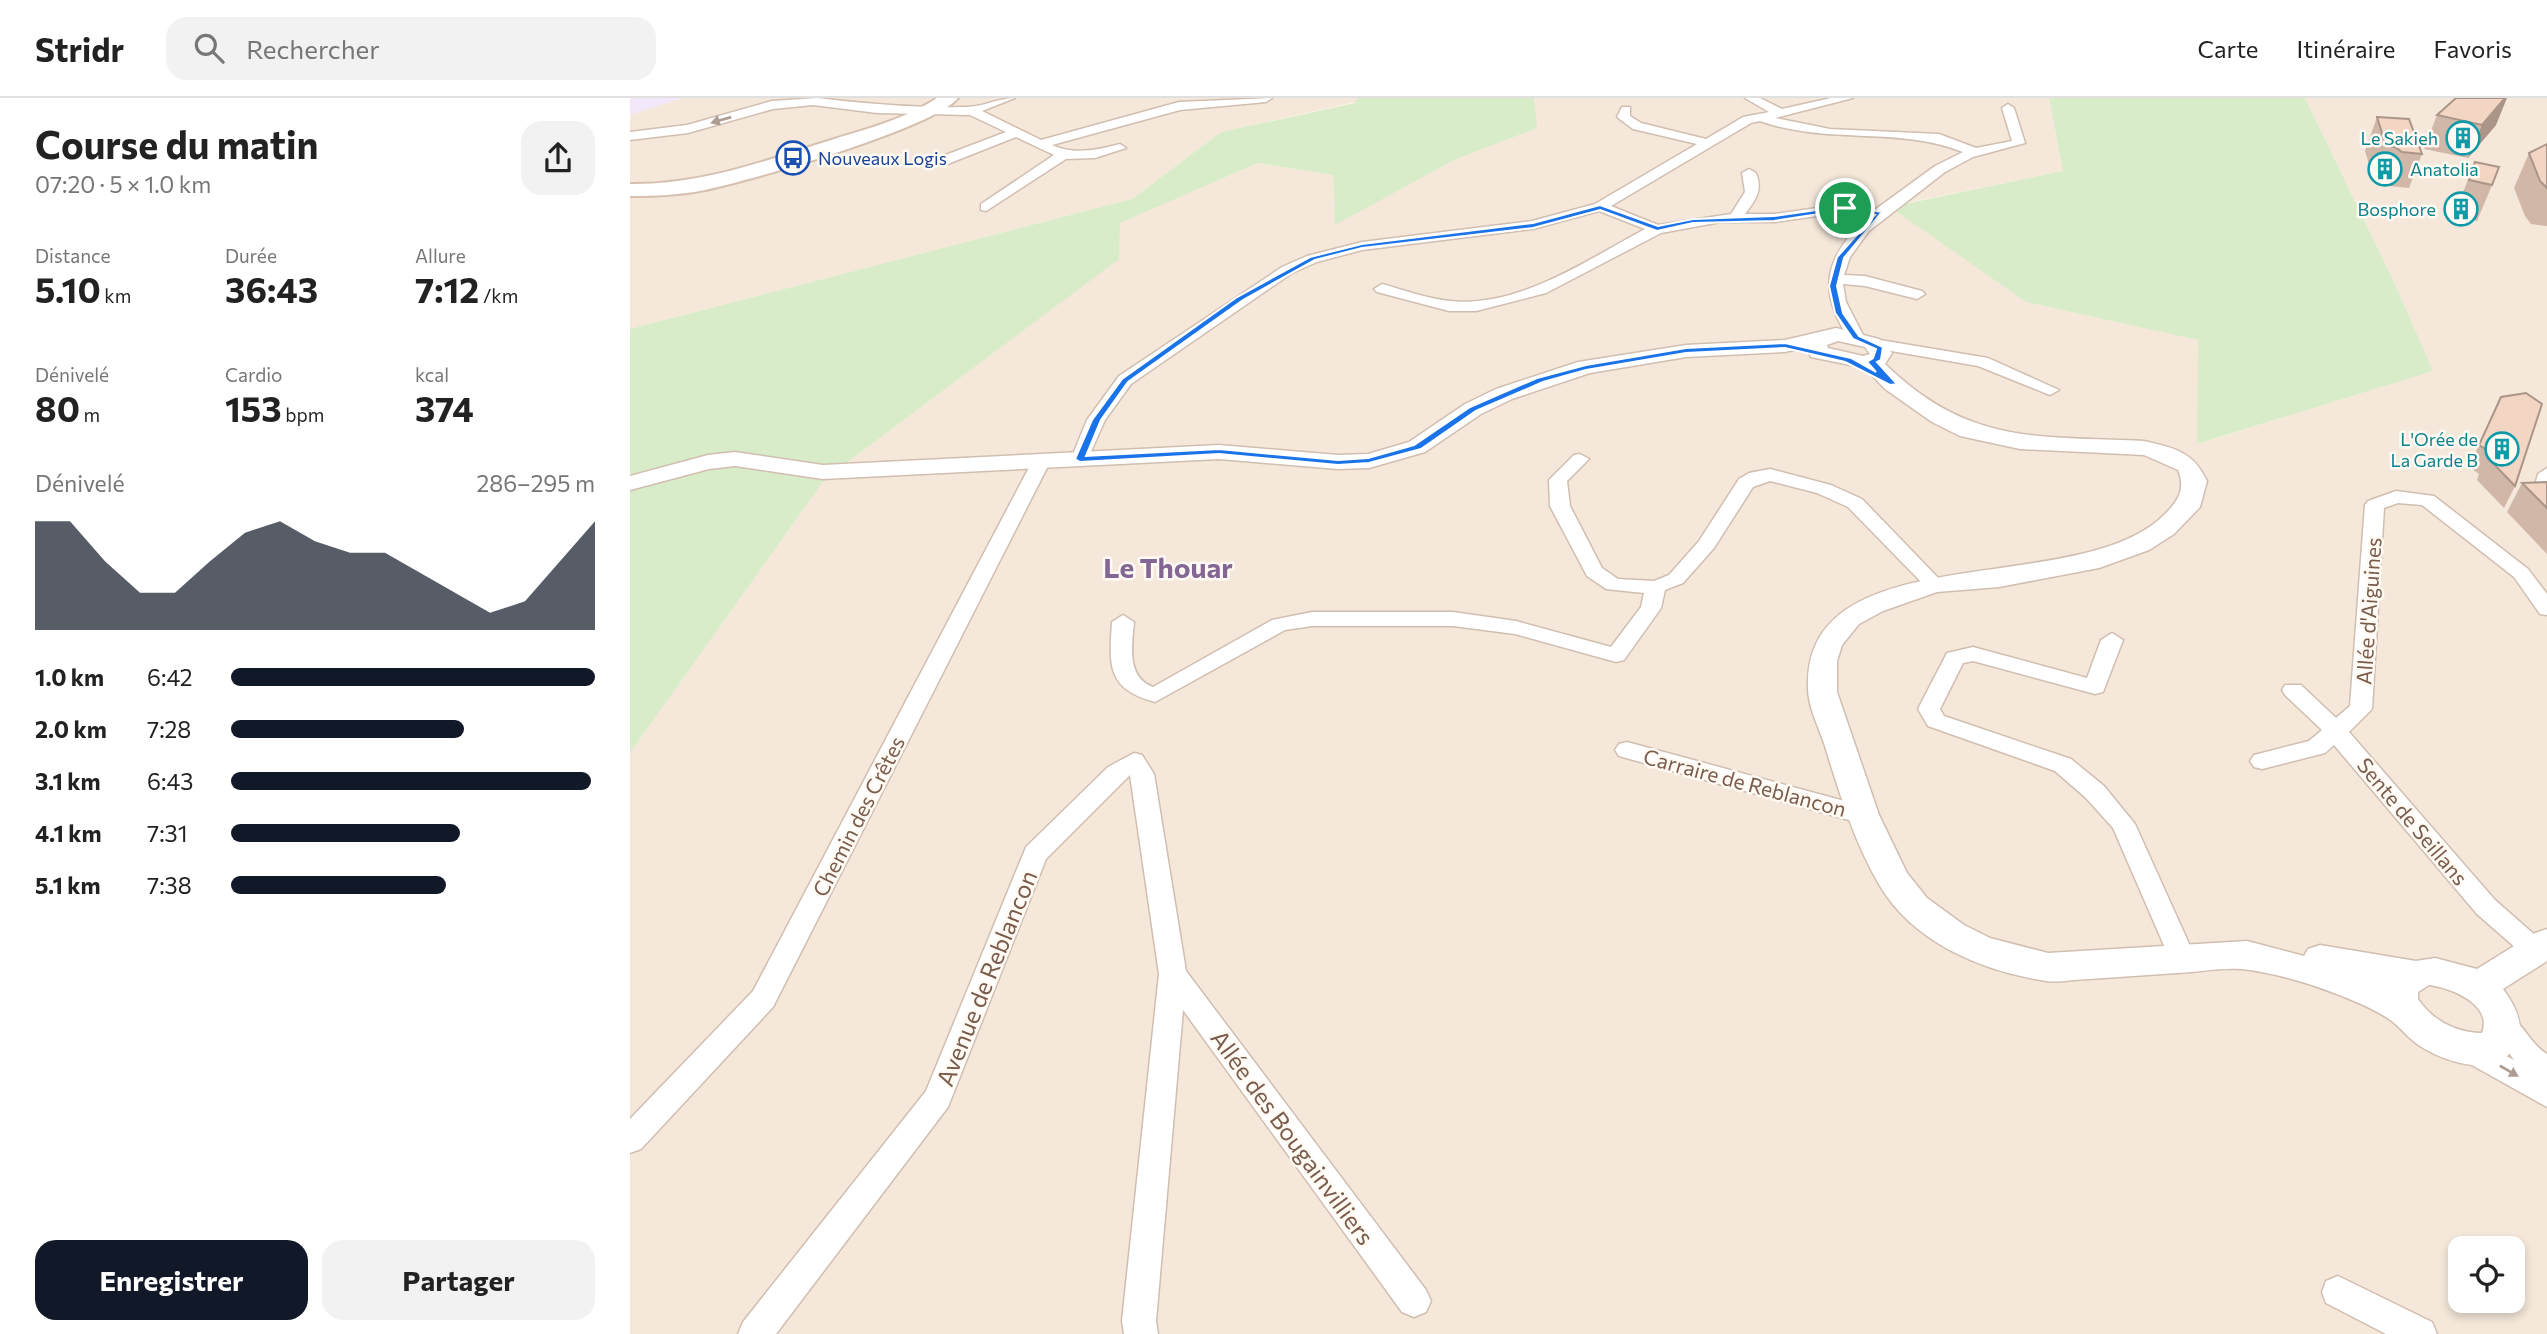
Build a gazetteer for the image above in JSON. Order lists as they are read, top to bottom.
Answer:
{
  "streets": {
    "street": [
      "Allée d'Aiguines",
      "Carraire de Reblancon",
      "Chemin des Crêtes",
      "Sente de Seillans",
      "Avenue de Reblancon",
      "Allée des Bougainvilliers"
    ]
  },
  "crossings": [
    ["Allée d'Aiguines", "Sente de Seillans"],
    ["Avenue de Reblancon", "Allée des Bougainvilliers"]
  ],
  "districts": ["Le Thouar"],
  "places": {
    "building": [
      "Le Sakieh",
      "Anatolia",
      "Bosphore",
      "L'Orée de La Garde B"
    ],
    "bus stop": ["Nouveaux Logis"]
  },
  "page": {
    "header": "Stridr",
    "search": "Rechercher",
    "nav": ["Carte", "Itinéraire", "Favoris"],
    "heading": ["Course du matin", "07:20 · 5 × 1.0 km"],
    "stats": [
      ["Distance", "5.10 km"],
      ["Durée", "36:43"],
      ["Allure", "7:12 /km"],
      ["Dénivelé", "80 m"],
      ["Cardio", "153 bpm"],
      ["kcal", "374"]
    ],
    "chart": ["Dénivelé", "286–295 m"],
    "list": [
      {
        "name": "1.0 km",
        "note": "6:42"
      },
      {
        "name": "2.0 km",
        "note": "7:28"
      },
      {
        "name": "3.1 km",
        "note": "6:43"
      },
      {
        "name": "4.1 km",
        "note": "7:31"
      },
      {
        "name": "5.1 km",
        "note": "7:38"
      }
    ],
    "buttons": ["Enregistrer", "Partager"]
  }
}
